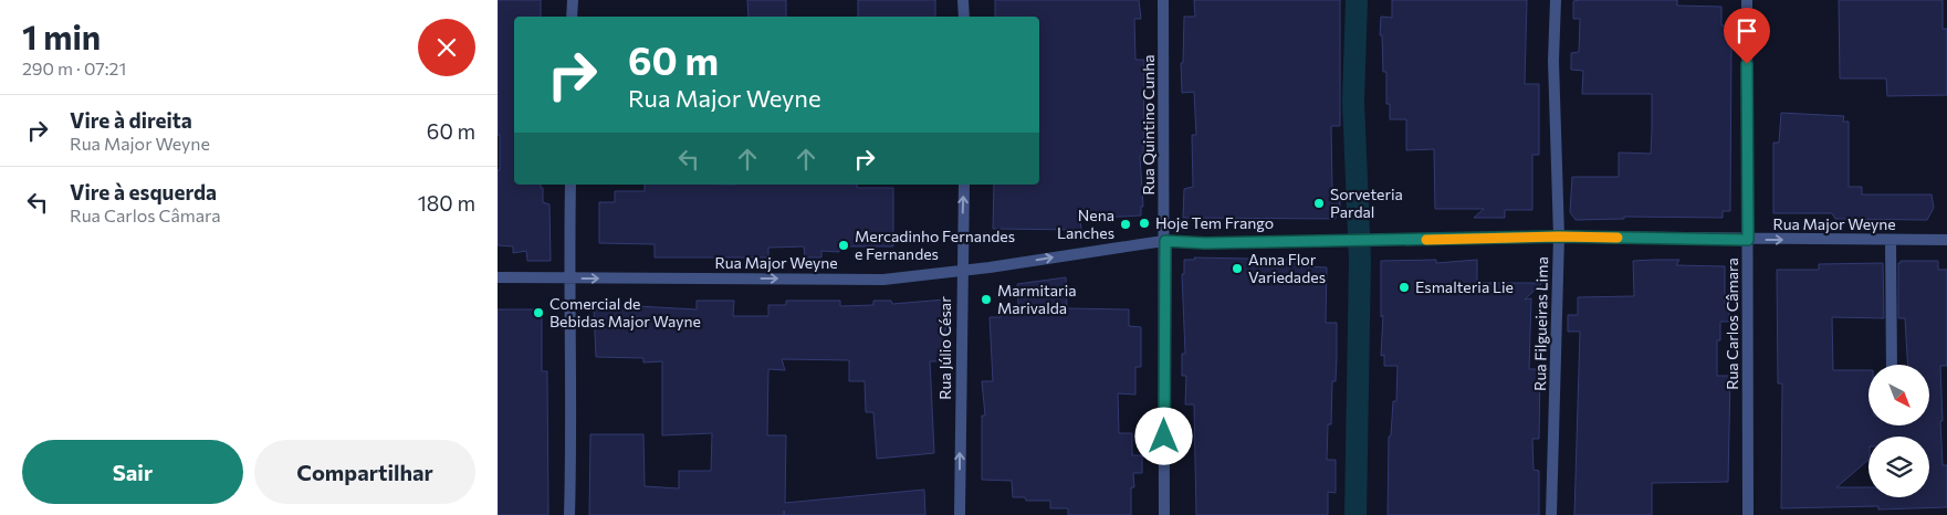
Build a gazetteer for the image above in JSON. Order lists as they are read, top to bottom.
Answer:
{
  "streets": {
    "street": [
      "Rua Quintino Cunha",
      "Rua Major Weyne",
      "Rua Filgueiras Lima",
      "Rua Carlos Câmara",
      "Rua Júlio César"
    ]
  },
  "crossings": [
    ["Rua Quintino Cunha", "Rua Major Weyne"],
    ["Rua Major Weyne", "Rua Filgueiras Lima"],
    ["Rua Major Weyne", "Rua Carlos Câmara"],
    ["Rua Major Weyne", "Rua Júlio César"]
  ],
  "one_way": ["Rua Major Weyne", "Rua Júlio César"],
  "places": [
    "Sorveteria Pardal",
    "Hoje Tem Frango",
    "Nena Lanches",
    "Mercadinho Fernandes e Fernandes",
    "Anna Flor Variedades",
    "Esmalteria Lie",
    "Marmitaria Marivalda",
    "Comercial de Bebidas Major Wayne"
  ],
  "north": "bottom right",
  "page": {
    "heading": ["1 min", "290 m · 07:21"],
    "turn": ["60 m", "Rua Major Weyne"],
    "list": [
      {
        "name": "Vire à direita",
        "note": "Rua Major Weyne",
        "value": "60 m"
      },
      {
        "name": "Vire à esquerda",
        "note": "Rua Carlos Câmara",
        "value": "180 m"
      }
    ],
    "buttons": ["Sair", "Compartilhar"]
  }
}
